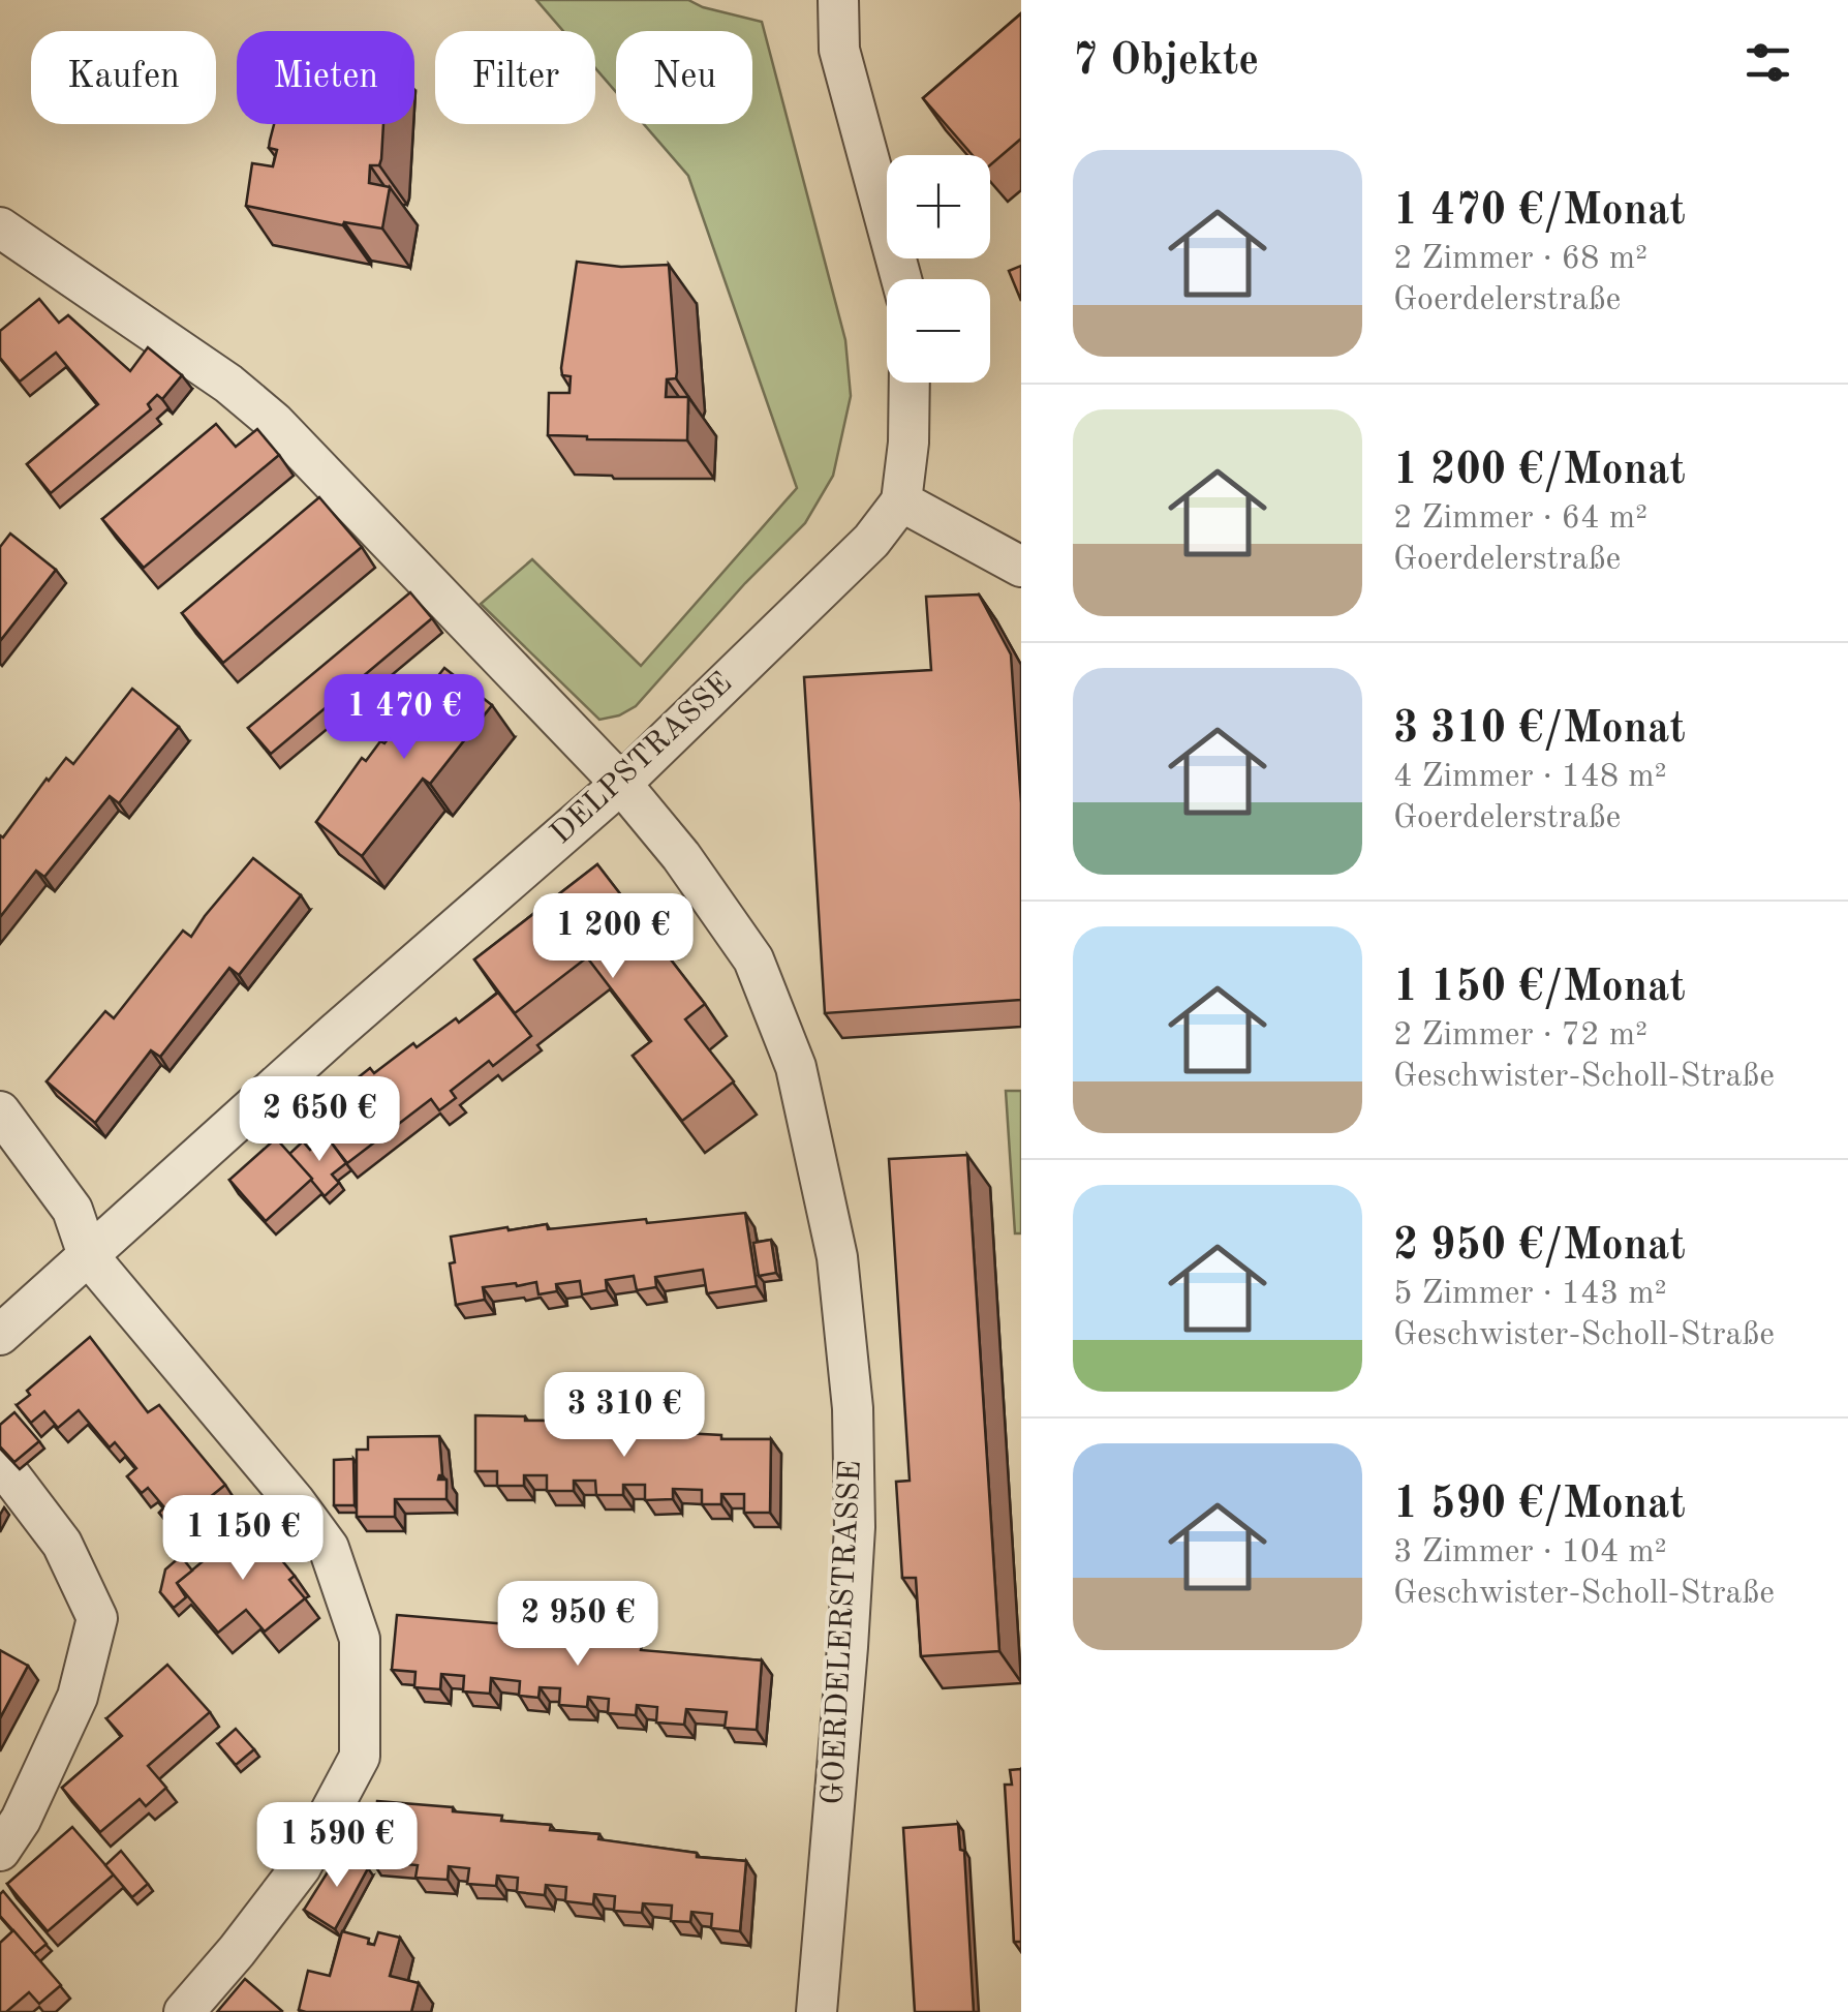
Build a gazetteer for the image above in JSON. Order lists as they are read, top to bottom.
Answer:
{
  "streets": {
    "street": ["DELPSTRASSE", "GOERDELERSTRASSE"]
  },
  "crossings": [
    ["DELPSTRASSE", "GOERDELERSTRASSE"]
  ],
  "page": {
    "heading": "7 Objekte",
    "chip": [
      "Kaufen",
      "Mieten",
      "Filter",
      "Neu"
    ],
    "list": [
      {
        "name": "1 470 €/Monat",
        "note": "2 Zimmer · 68 m² · Goerdelerstraße"
      },
      {
        "name": "1 200 €/Monat",
        "note": "2 Zimmer · 64 m² · Goerdelerstraße"
      },
      {
        "name": "3 310 €/Monat",
        "note": "4 Zimmer · 148 m² · Goerdelerstraße"
      },
      {
        "name": "1 150 €/Monat",
        "note": "2 Zimmer · 72 m² · Geschwister-Scholl-Straße"
      },
      {
        "name": "2 950 €/Monat",
        "note": "5 Zimmer · 143 m² · Geschwister-Scholl-Straße"
      },
      {
        "name": "1 590 €/Monat",
        "note": "3 Zimmer · 104 m² · Geschwister-Scholl-Straße"
      }
    ],
    "map_buttons": ["+", "−"],
    "price": [
      "1 470 €",
      "1 200 €",
      "2 650 €",
      "3 310 €",
      "1 150 €",
      "2 950 €",
      "1 590 €"
    ]
  }
}
